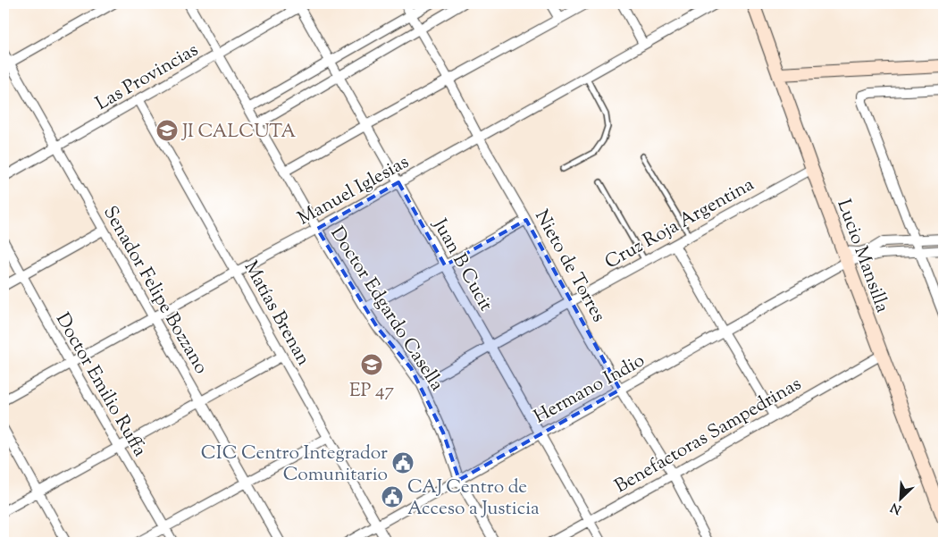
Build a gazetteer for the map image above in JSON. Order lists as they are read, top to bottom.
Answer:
{
  "streets": {
    "main road": ["Lucio Mansilla"],
    "street": [
      "Las Provincias",
      "Manuel Iglesias",
      "Cruz Roja Argentina",
      "Juan B Cucit",
      "Nieto de Torres",
      "Senador Felipe Bozzano",
      "Doctor Edgardo Casella",
      "Matías Brenan",
      "Doctor Emilio Ruffa",
      "Hermano Indio",
      "Benefactoras Sampedrinas"
    ]
  },
  "crossings": [
    ["Las Provincias", "Juan B Cucit"],
    ["Las Provincias", "Senador Felipe Bozzano"],
    ["Las Provincias", "Doctor Edgardo Casella"],
    ["Las Provincias", "Matías Brenan"],
    ["Manuel Iglesias", "Juan B Cucit"],
    ["Manuel Iglesias", "Nieto de Torres"],
    ["Manuel Iglesias", "Senador Felipe Bozzano"],
    ["Manuel Iglesias", "Doctor Edgardo Casella"],
    ["Manuel Iglesias", "Matías Brenan"],
    ["Manuel Iglesias", "Doctor Emilio Ruffa"],
    ["Cruz Roja Argentina", "Lucio Mansilla"],
    ["Cruz Roja Argentina", "Juan B Cucit"],
    ["Cruz Roja Argentina", "Nieto de Torres"],
    ["Cruz Roja Argentina", "Doctor Edgardo Casella"],
    ["Lucio Mansilla", "Hermano Indio"],
    ["Lucio Mansilla", "Benefactoras Sampedrinas"],
    ["Juan B Cucit", "Hermano Indio"],
    ["Juan B Cucit", "Benefactoras Sampedrinas"],
    ["Nieto de Torres", "Hermano Indio"],
    ["Nieto de Torres", "Benefactoras Sampedrinas"],
    ["Doctor Edgardo Casella", "Hermano Indio"],
    ["Matías Brenan", "Hermano Indio"]
  ],
  "places": {
    "school or university": ["JI CALCUTA", "EP 47"],
    "public building": ["CIC Centro Integrador Comunitario", "CAJ Centro de Acceso a Justicia"]
  },
  "north": "bottom left"
}
